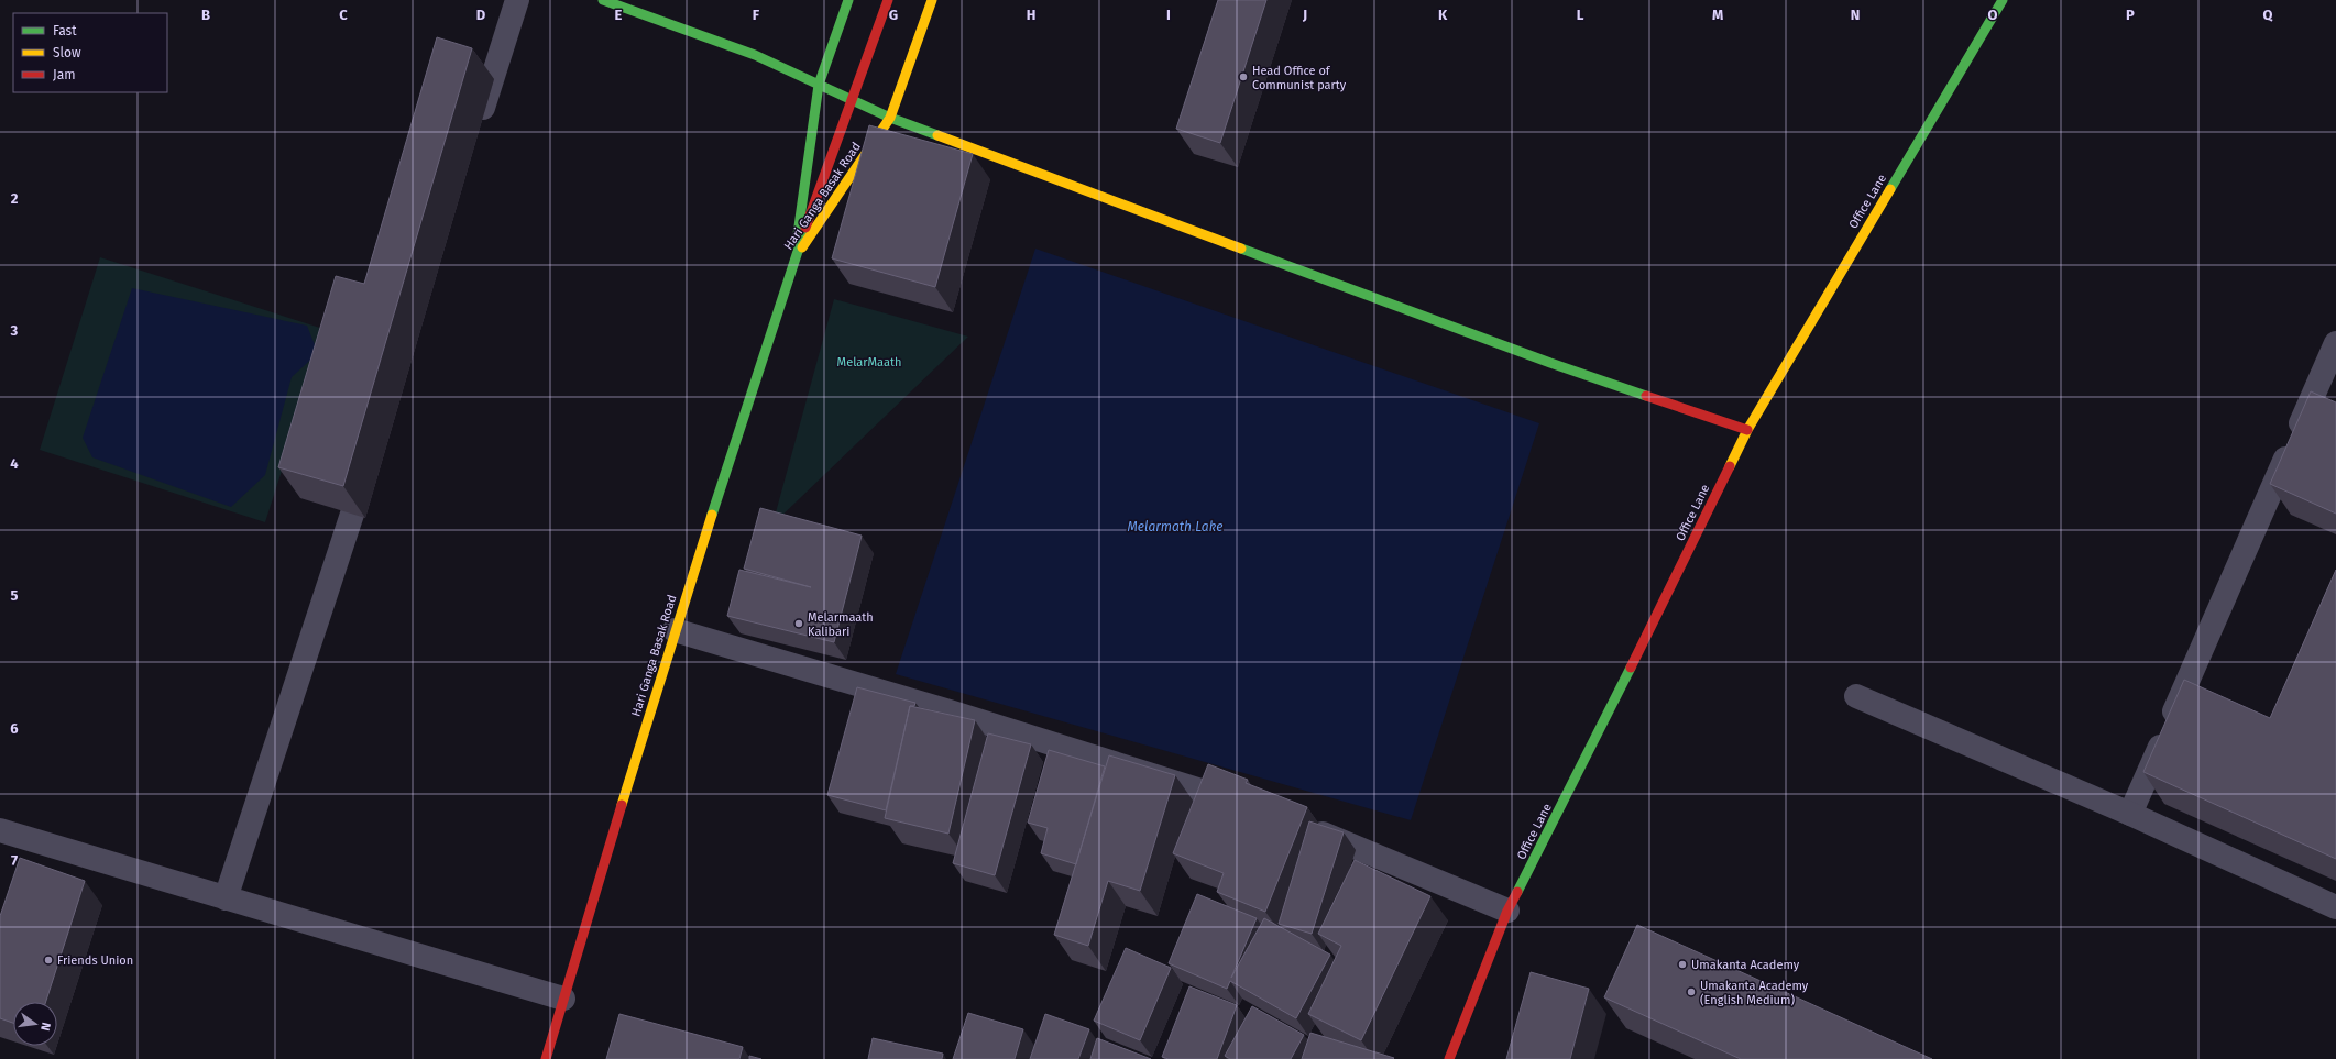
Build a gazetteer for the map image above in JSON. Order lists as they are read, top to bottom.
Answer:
{
  "streets": {
    "street": ["Hari Ganga Basak Road", "Office Lane"]
  },
  "water": ["Melarmath Lake"],
  "parks": ["MelarMaath"],
  "places": [
    "Head Office of Communist party",
    "Melarmaath Kalibari",
    "Friends Union",
    "Umakanta Academy",
    "Umakanta Academy (English Medium)"
  ],
  "legend": ["Fast", "Slow", "Jam"],
  "north": "right",
  "grid": {
    "columns": [
      "B",
      "C",
      "D",
      "E",
      "F",
      "G",
      "H",
      "I",
      "J",
      "K",
      "L",
      "M",
      "N",
      "O",
      "P",
      "Q"
    ],
    "rows": [
      "2",
      "3",
      "4",
      "5",
      "6",
      "7"
    ]
  }
}
